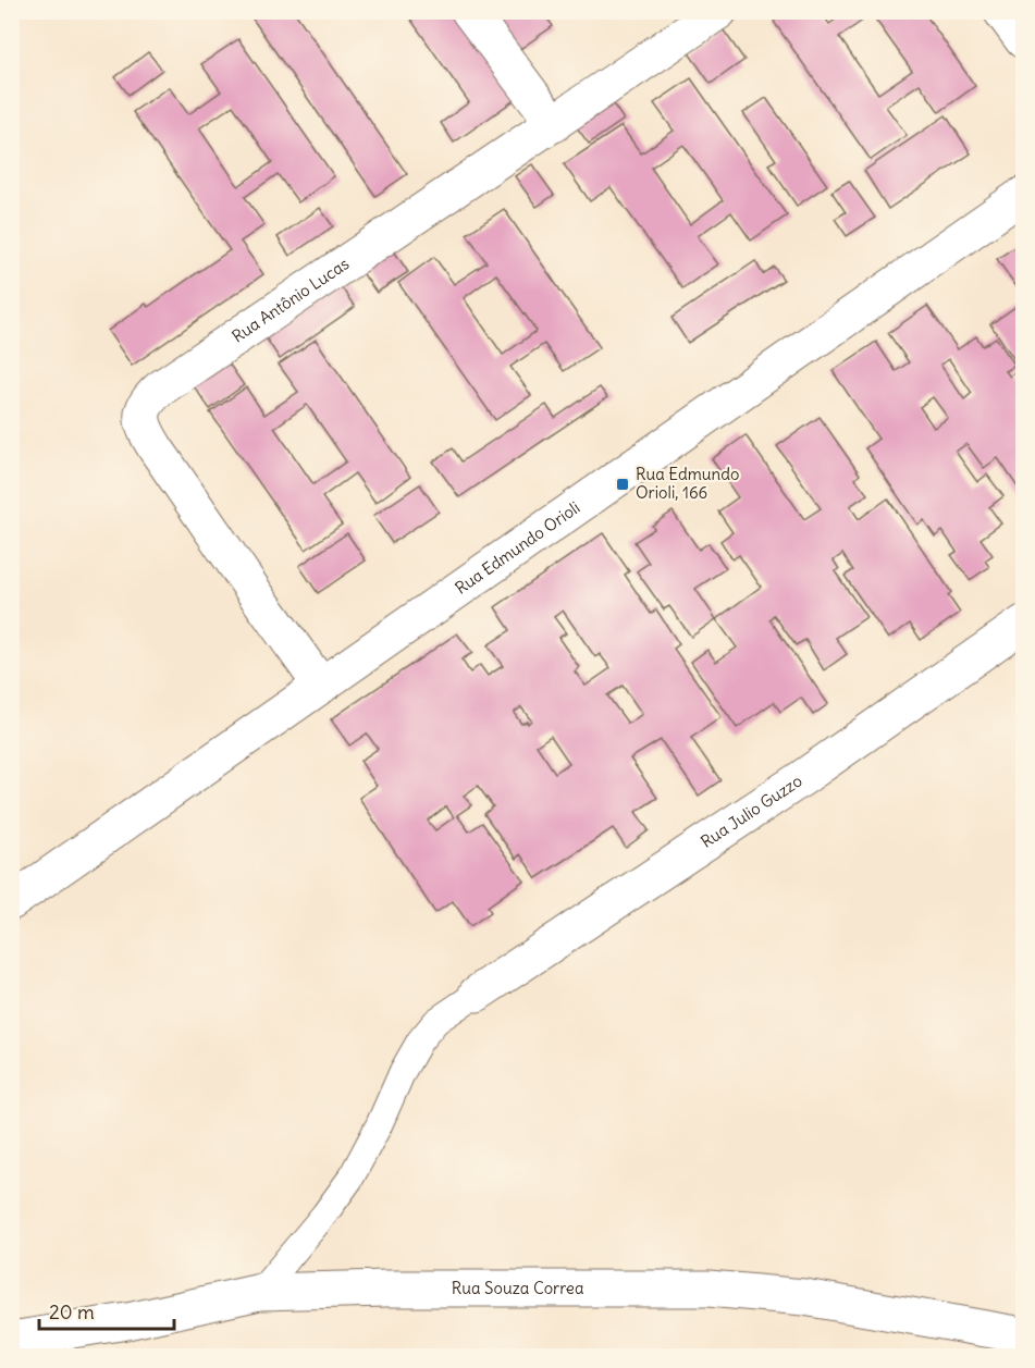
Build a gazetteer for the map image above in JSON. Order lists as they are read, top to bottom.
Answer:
{
  "streets": {
    "street": [
      "Rua Antônio Lucas",
      "Rua Edmundo Orioli",
      "Rua Julio Guzzo",
      "Rua Souza Correa"
    ]
  },
  "crossings": [
    ["Rua Antônio Lucas", "Rua Edmundo Orioli"]
  ],
  "places": {
    "transit": ["Rua Edmundo Orioli, 166"]
  },
  "scale_bar": "20 m"
}
